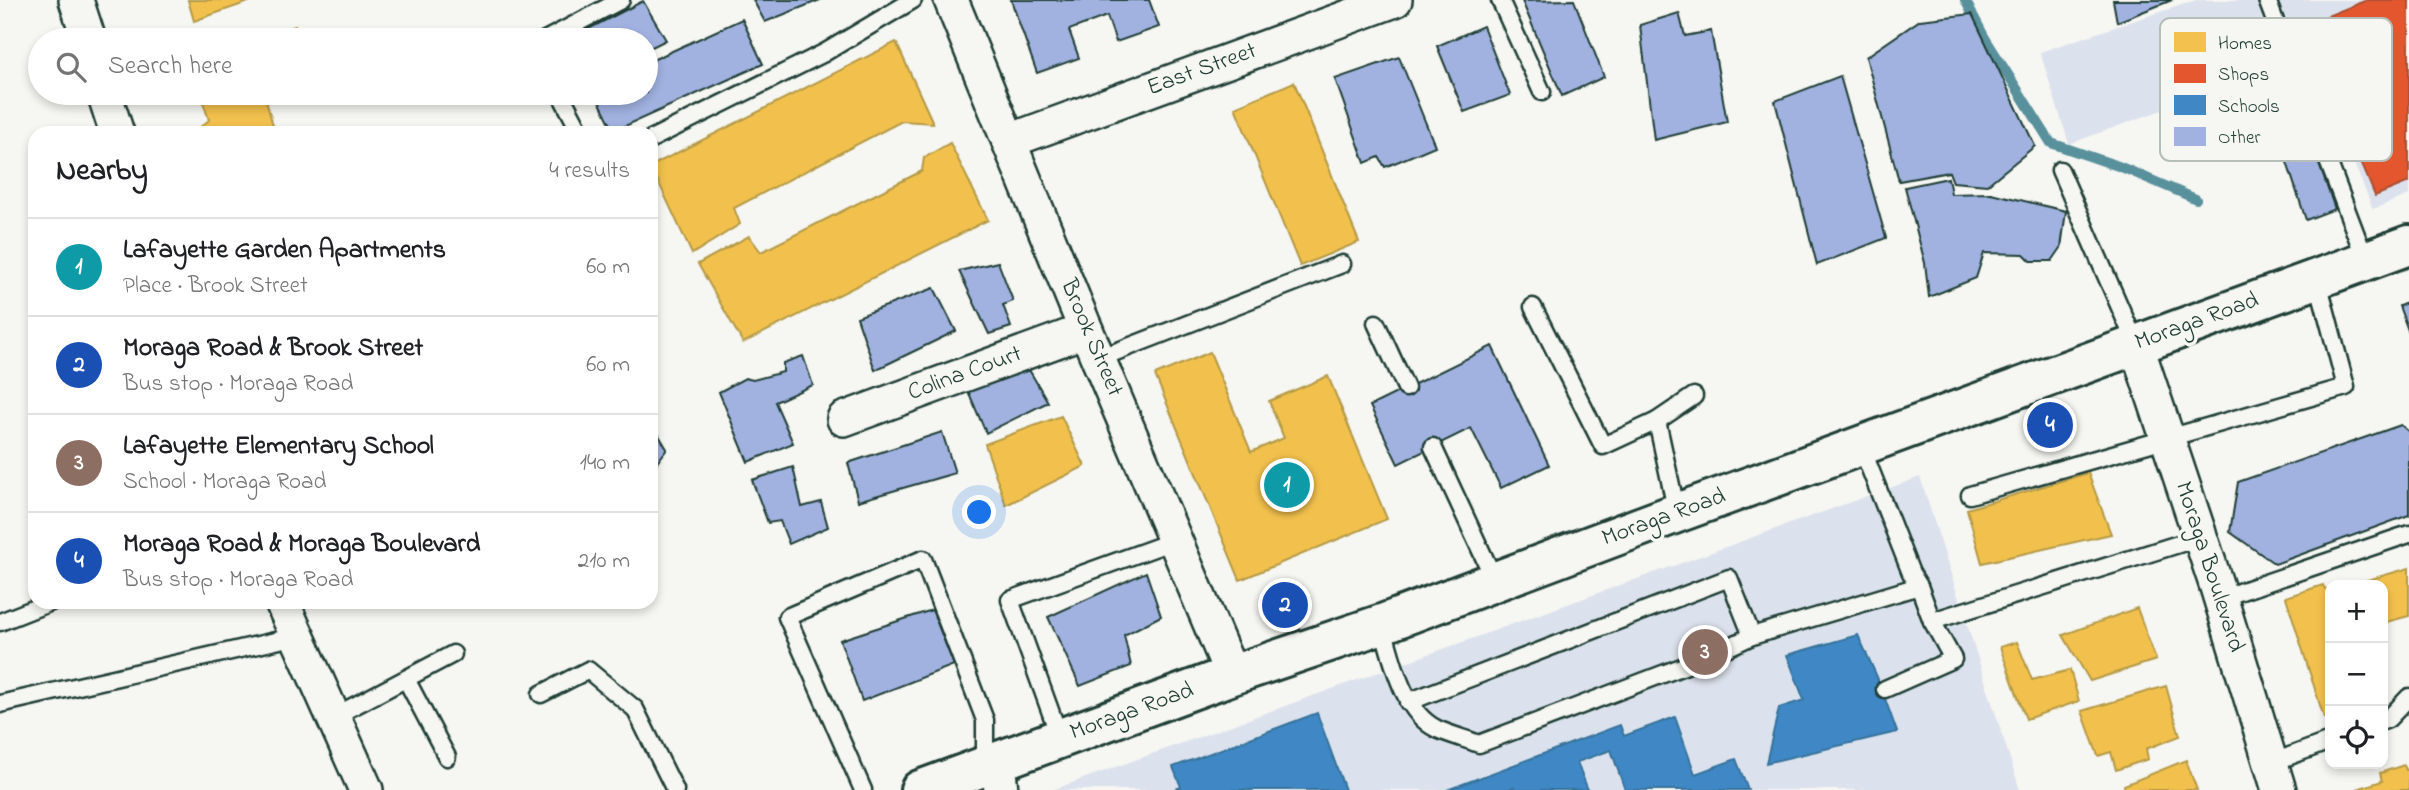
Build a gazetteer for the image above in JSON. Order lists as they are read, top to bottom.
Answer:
{
  "streets": {
    "main road": ["Moraga Road"],
    "street": [
      "East Street",
      "Brook Street",
      "Colina Court",
      "Moraga Boulevard"
    ]
  },
  "crossings": [
    ["East Street", "Brook Street"],
    ["Moraga Road", "Brook Street"],
    ["Moraga Road", "Moraga Boulevard"],
    ["Brook Street", "Colina Court"]
  ],
  "legend": [
    "Homes",
    "Shops",
    "Schools",
    "Other"
  ],
  "page": {
    "search": "Search here",
    "heading": ["Nearby", "4 results"],
    "list": [
      {
        "mark": "1",
        "name": "Lafayette Garden Apartments",
        "note": "Place · Brook Street",
        "value": "60 m"
      },
      {
        "mark": "2",
        "name": "Moraga Road & Brook Street",
        "note": "Bus stop · Moraga Road",
        "value": "60 m"
      },
      {
        "mark": "3",
        "name": "Lafayette Elementary School",
        "note": "School · Moraga Road",
        "value": "140 m"
      },
      {
        "mark": "4",
        "name": "Moraga Road & Moraga Boulevard",
        "note": "Bus stop · Moraga Road",
        "value": "210 m"
      }
    ],
    "pins": [
      "4",
      "1",
      "2",
      "3"
    ],
    "map_buttons": ["+", "−"]
  }
}
